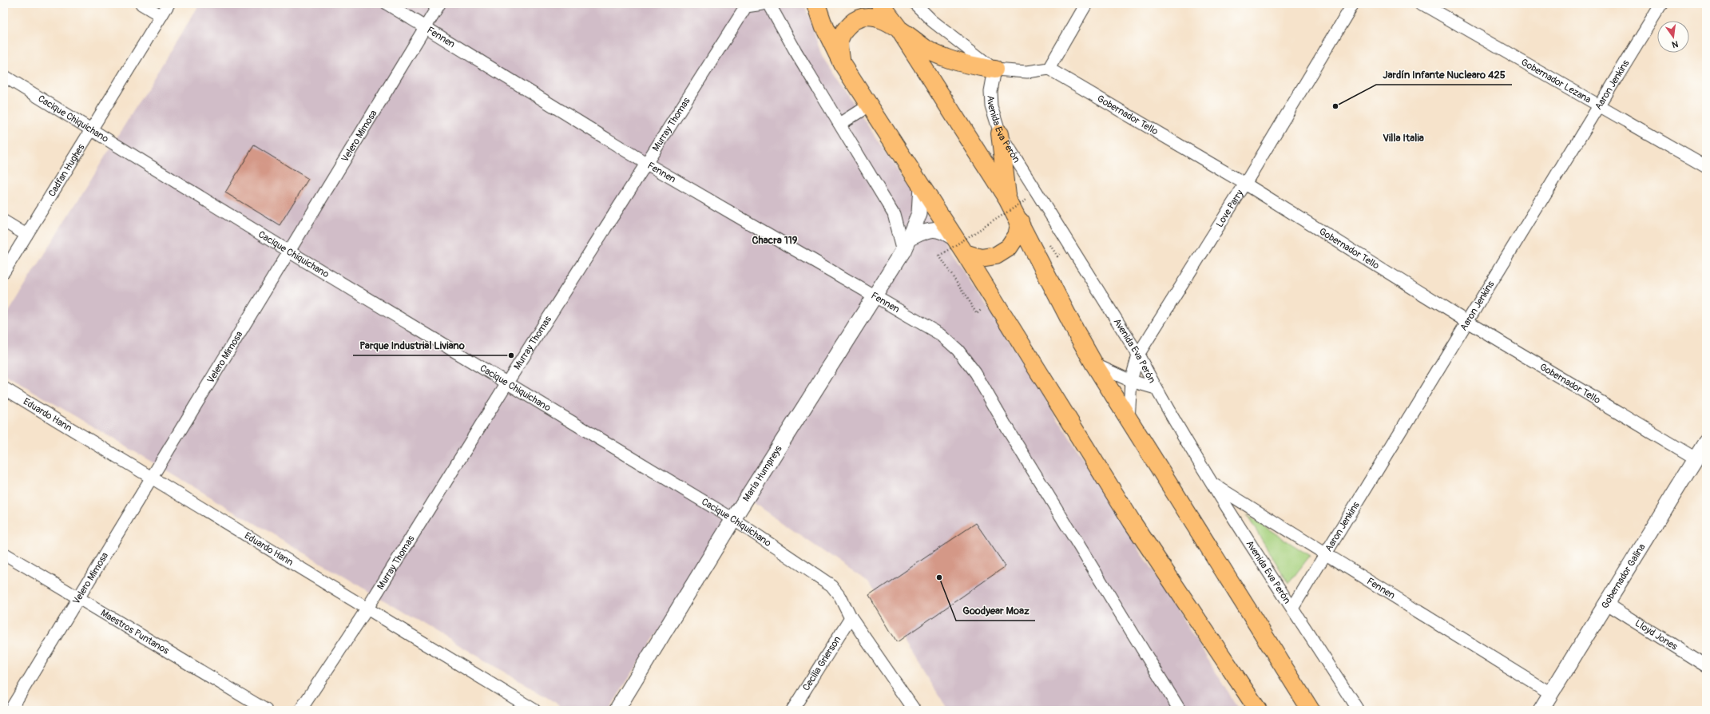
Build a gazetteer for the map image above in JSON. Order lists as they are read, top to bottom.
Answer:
{
  "streets": {
    "street": [
      "Fennen",
      "Gobernador Lezana",
      "Aaron Jenkins",
      "Gobernador Tello",
      "Cacique Chiquichano",
      "Murray Thomas",
      "Avenida Eva Perón",
      "Velero Mimosa",
      "Cadfan Hughes",
      "Love Parry",
      "Eduardo Hann",
      "María Humpreys",
      "Gobernador Galina",
      "Maestros Puntanos",
      "Lloyd Jones",
      "Cecilia Grierson"
    ]
  },
  "crossings": [
    ["Fennen", "Aaron Jenkins"],
    ["Fennen", "Murray Thomas"],
    ["Fennen", "Avenida Eva Perón"],
    ["Fennen", "Velero Mimosa"],
    ["Fennen", "María Humpreys"],
    ["Fennen", "Gobernador Galina"],
    ["Gobernador Lezana", "Aaron Jenkins"],
    ["Aaron Jenkins", "Gobernador Tello"],
    ["Aaron Jenkins", "Avenida Eva Perón"],
    ["Gobernador Tello", "Love Parry"],
    ["Gobernador Tello", "Gobernador Galina"],
    ["Cacique Chiquichano", "Murray Thomas"],
    ["Cacique Chiquichano", "Velero Mimosa"],
    ["Cacique Chiquichano", "Cadfan Hughes"],
    ["Cacique Chiquichano", "María Humpreys"],
    ["Cacique Chiquichano", "Cecilia Grierson"],
    ["Murray Thomas", "Eduardo Hann"],
    ["Avenida Eva Perón", "Love Parry"],
    ["Velero Mimosa", "Eduardo Hann"],
    ["Velero Mimosa", "Maestros Puntanos"],
    ["Gobernador Galina", "Lloyd Jones"]
  ],
  "districts": ["Villa Italia", "Chacra 119"],
  "places": ["Jardín Infante Nuclearo 425", "Parque Industrial Liviano", "Goodyear Moaz"],
  "north": "bottom"
}
